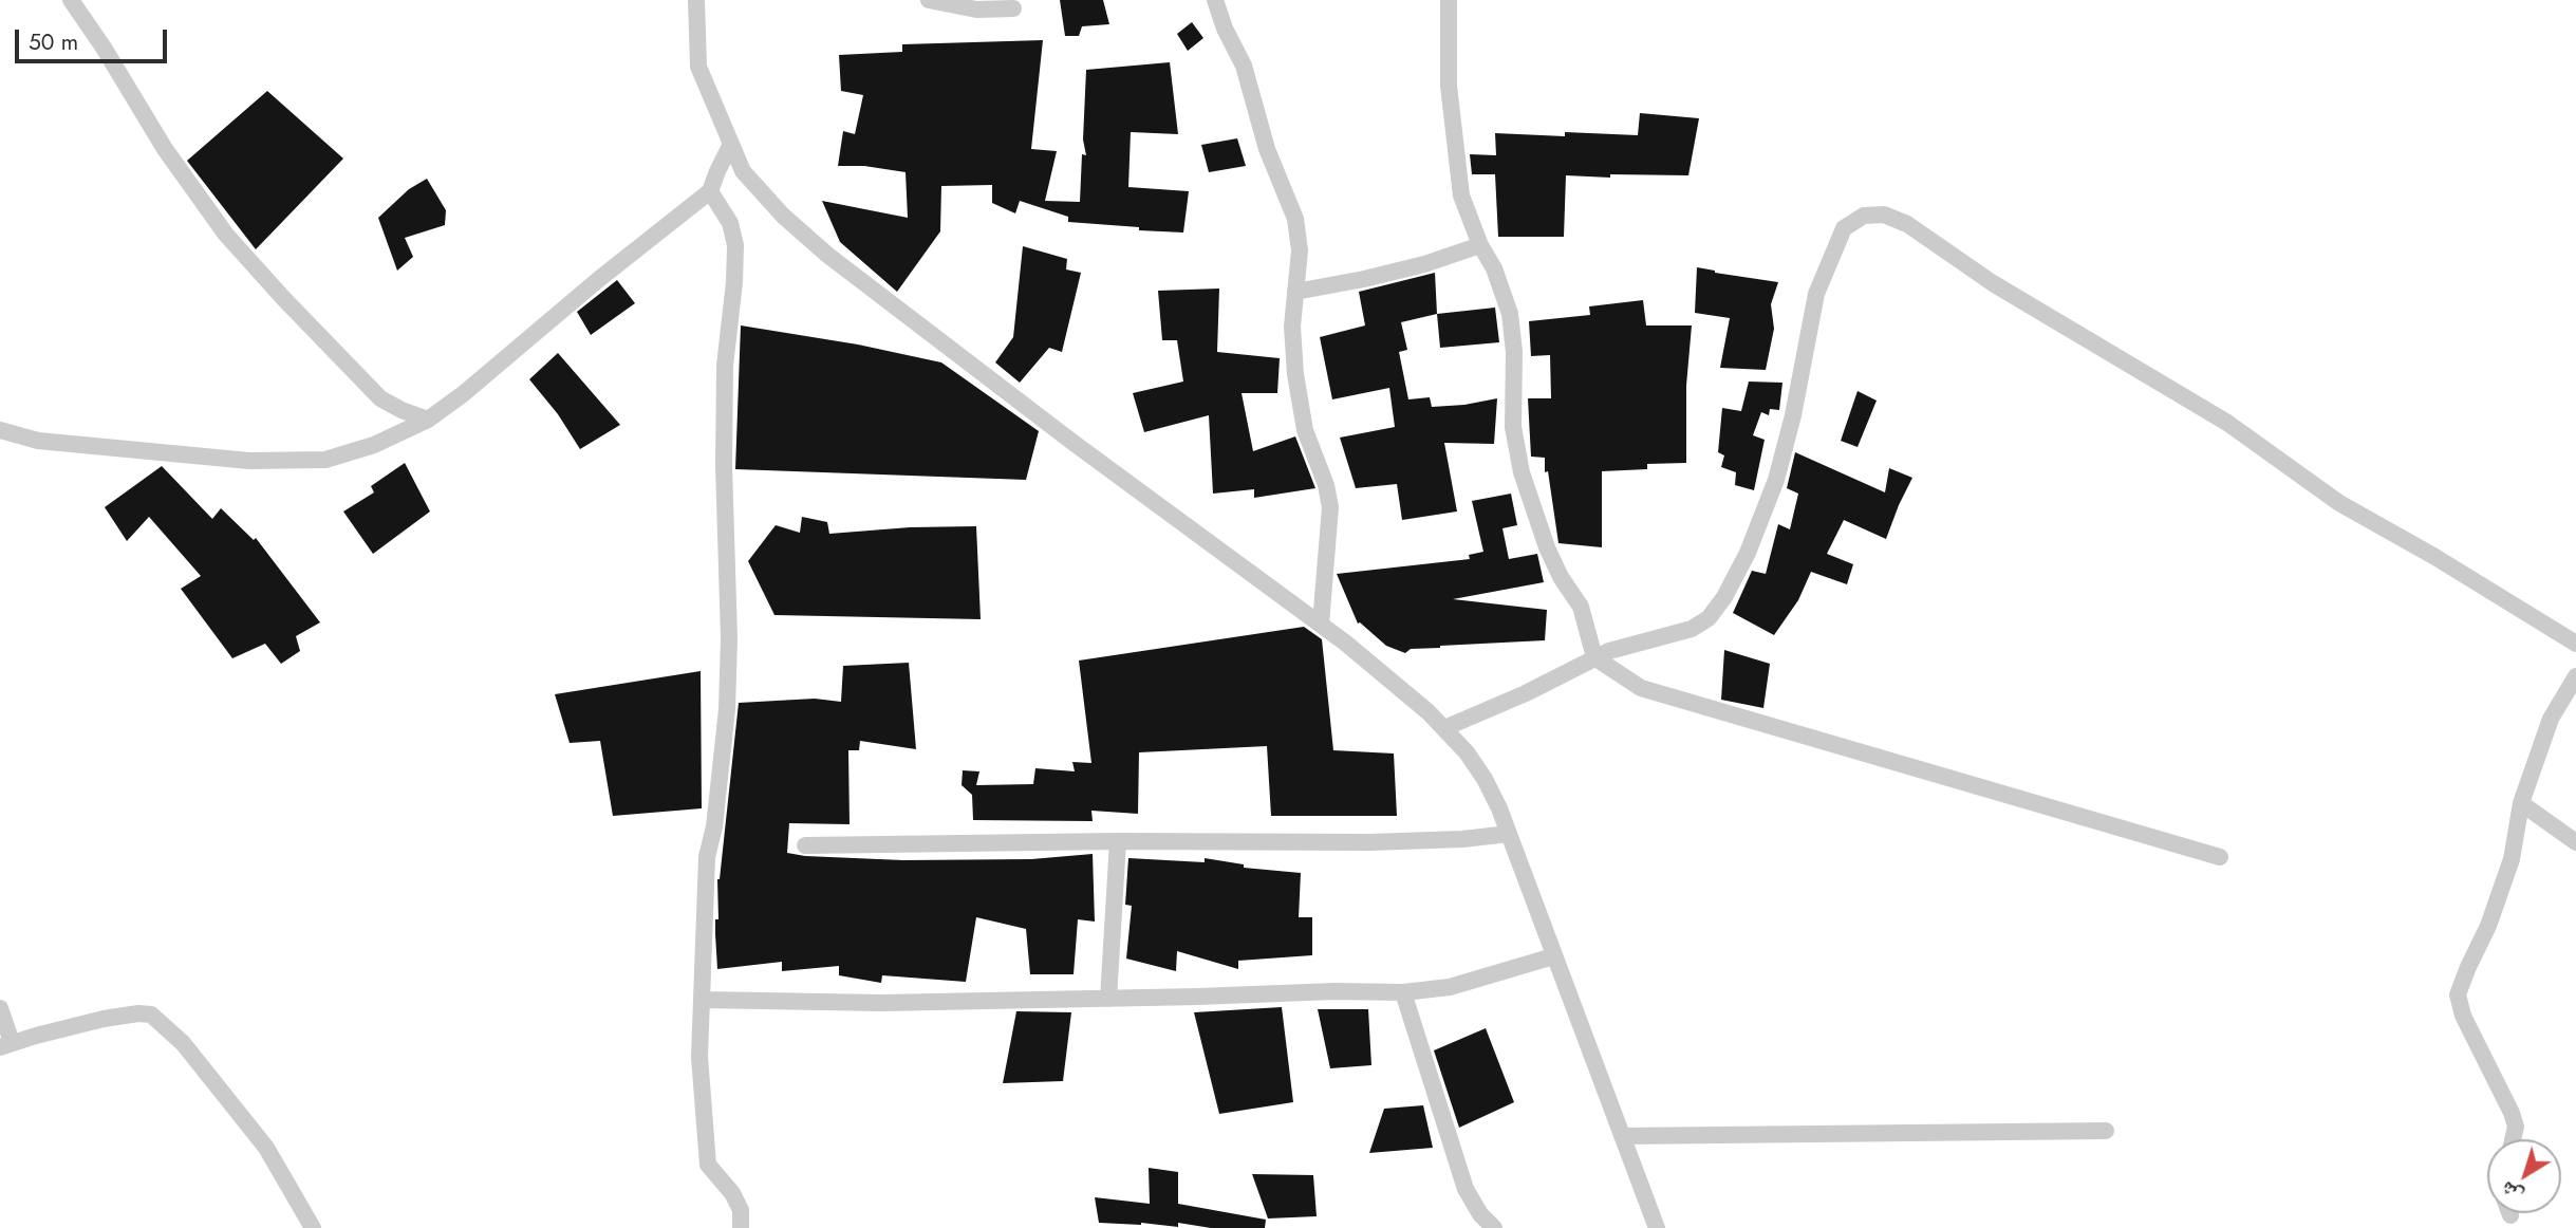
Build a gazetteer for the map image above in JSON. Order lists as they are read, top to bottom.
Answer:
{
  "scale_bar": "50 m",
  "north": "bottom left"
}
